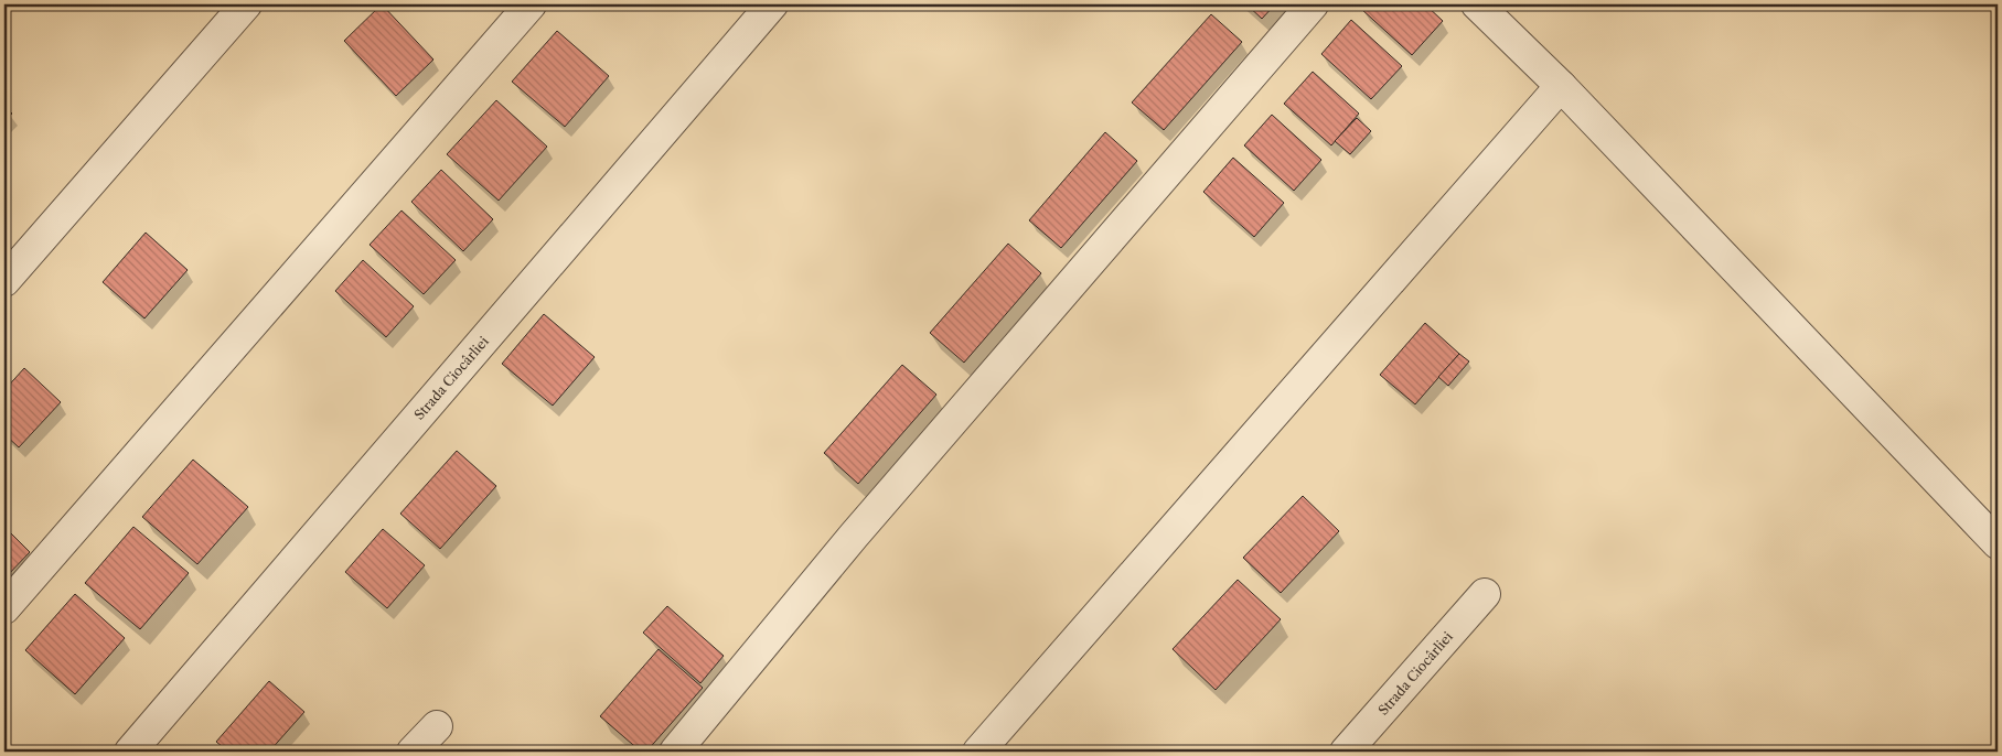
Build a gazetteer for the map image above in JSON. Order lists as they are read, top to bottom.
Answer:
{
  "streets": {
    "street": ["Strada Ciocârliei"]
  }
}
